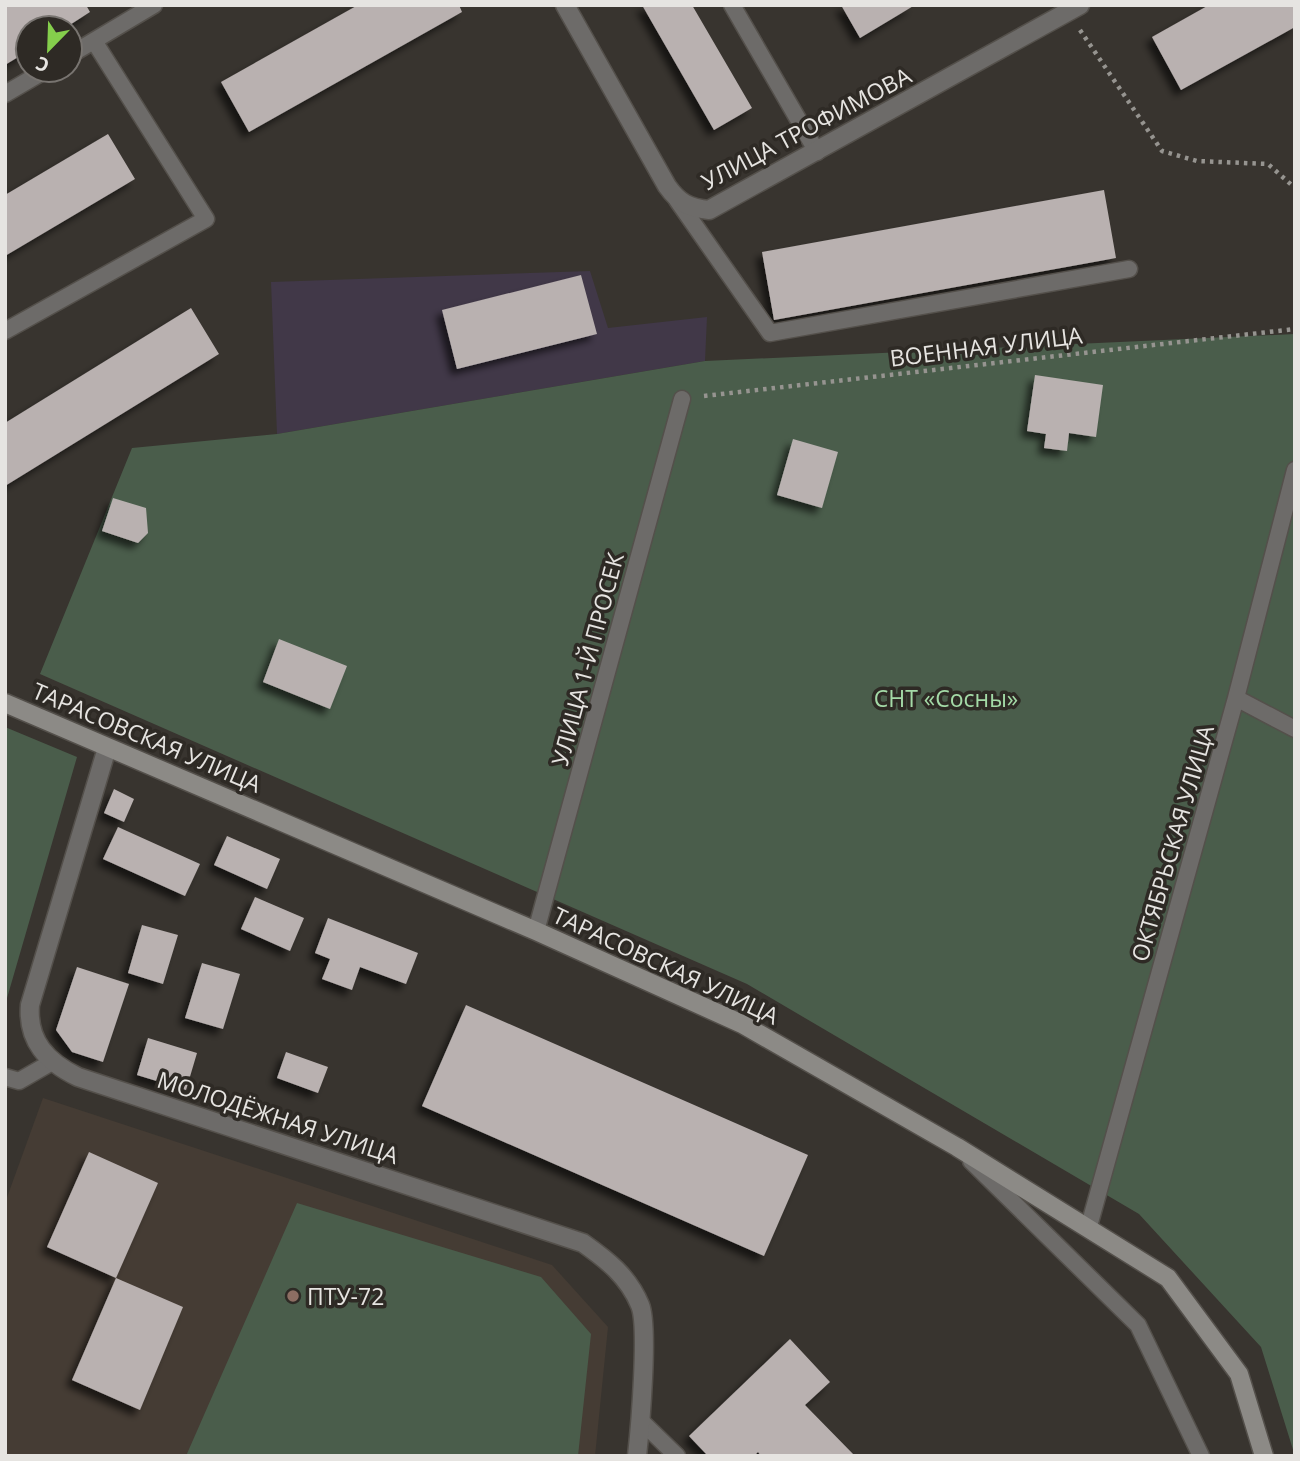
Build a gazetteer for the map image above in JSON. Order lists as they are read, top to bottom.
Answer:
{
  "streets": {
    "street": ["УЛИЦА ТРОФИМОВА", "ТАРАСОВСКАЯ УЛИЦА", "МОЛОДЁЖНАЯ УЛИЦА"],
    "lane": ["УЛИЦА 1-Й ПРОСЕК", "ОКТЯБРЬСКАЯ УЛИЦА"],
    "path": ["ВОЕННАЯ УЛИЦА"]
  },
  "crossings": [
    ["ВОЕННАЯ УЛИЦА", "УЛИЦА 1-Й ПРОСЕК"],
    ["УЛИЦА 1-Й ПРОСЕК", "ТАРАСОВСКАЯ УЛИЦА"],
    ["ТАРАСОВСКАЯ УЛИЦА", "ОКТЯБРЬСКАЯ УЛИЦА"],
    ["ТАРАСОВСКАЯ УЛИЦА", "МОЛОДЁЖНАЯ УЛИЦА"]
  ],
  "parks": ["СНТ «Сосны»"],
  "places": ["ПТУ-72"],
  "north": "bottom left"
}
